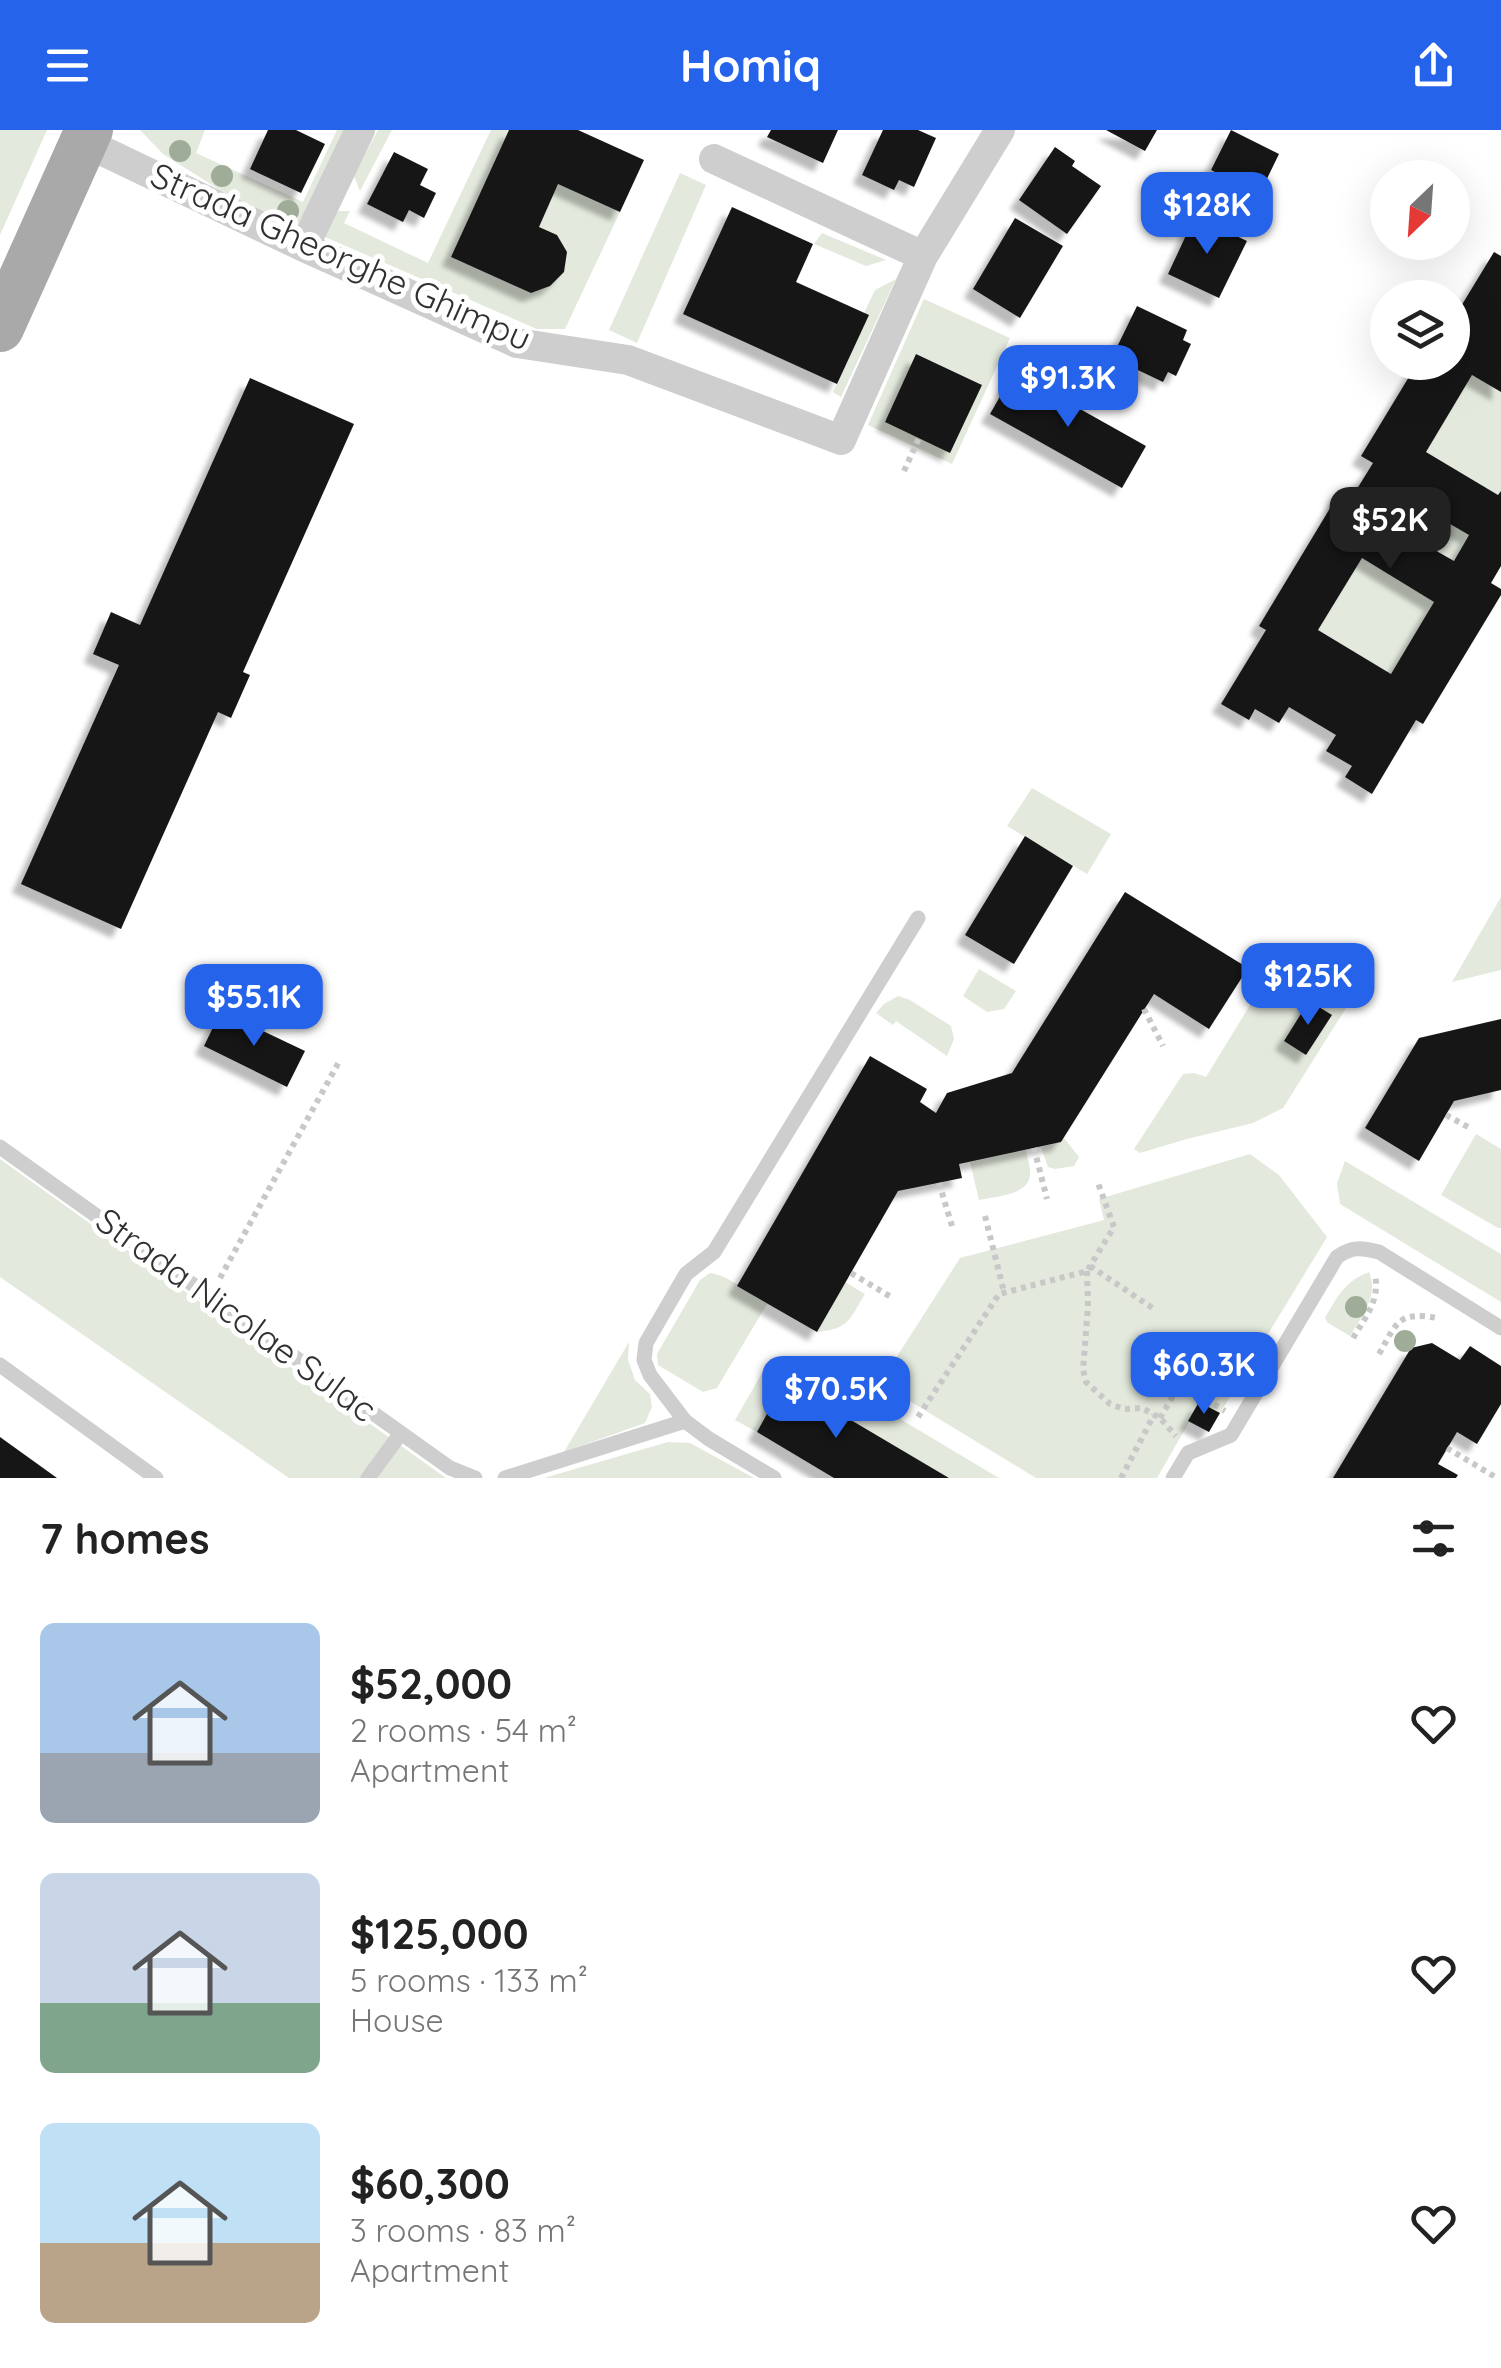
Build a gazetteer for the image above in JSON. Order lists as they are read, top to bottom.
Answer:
{
  "streets": {
    "street": ["Strada Gheorghe Ghimpu"],
    "lane": ["Strada Nicolae Sulac"]
  },
  "north": "bottom left",
  "page": {
    "header": "Homiq",
    "price": [
      "$128K",
      "$91.3K",
      "$52K",
      "$125K",
      "$55.1K",
      "$60.3K",
      "$70.5K"
    ],
    "heading": "7 homes",
    "list": [
      {
        "name": "$52,000",
        "note": "2 rooms · 54 m² · Apartment"
      },
      {
        "name": "$125,000",
        "note": "5 rooms · 133 m² · House"
      },
      {
        "name": "$60,300",
        "note": "3 rooms · 83 m² · Apartment"
      }
    ]
  }
}
